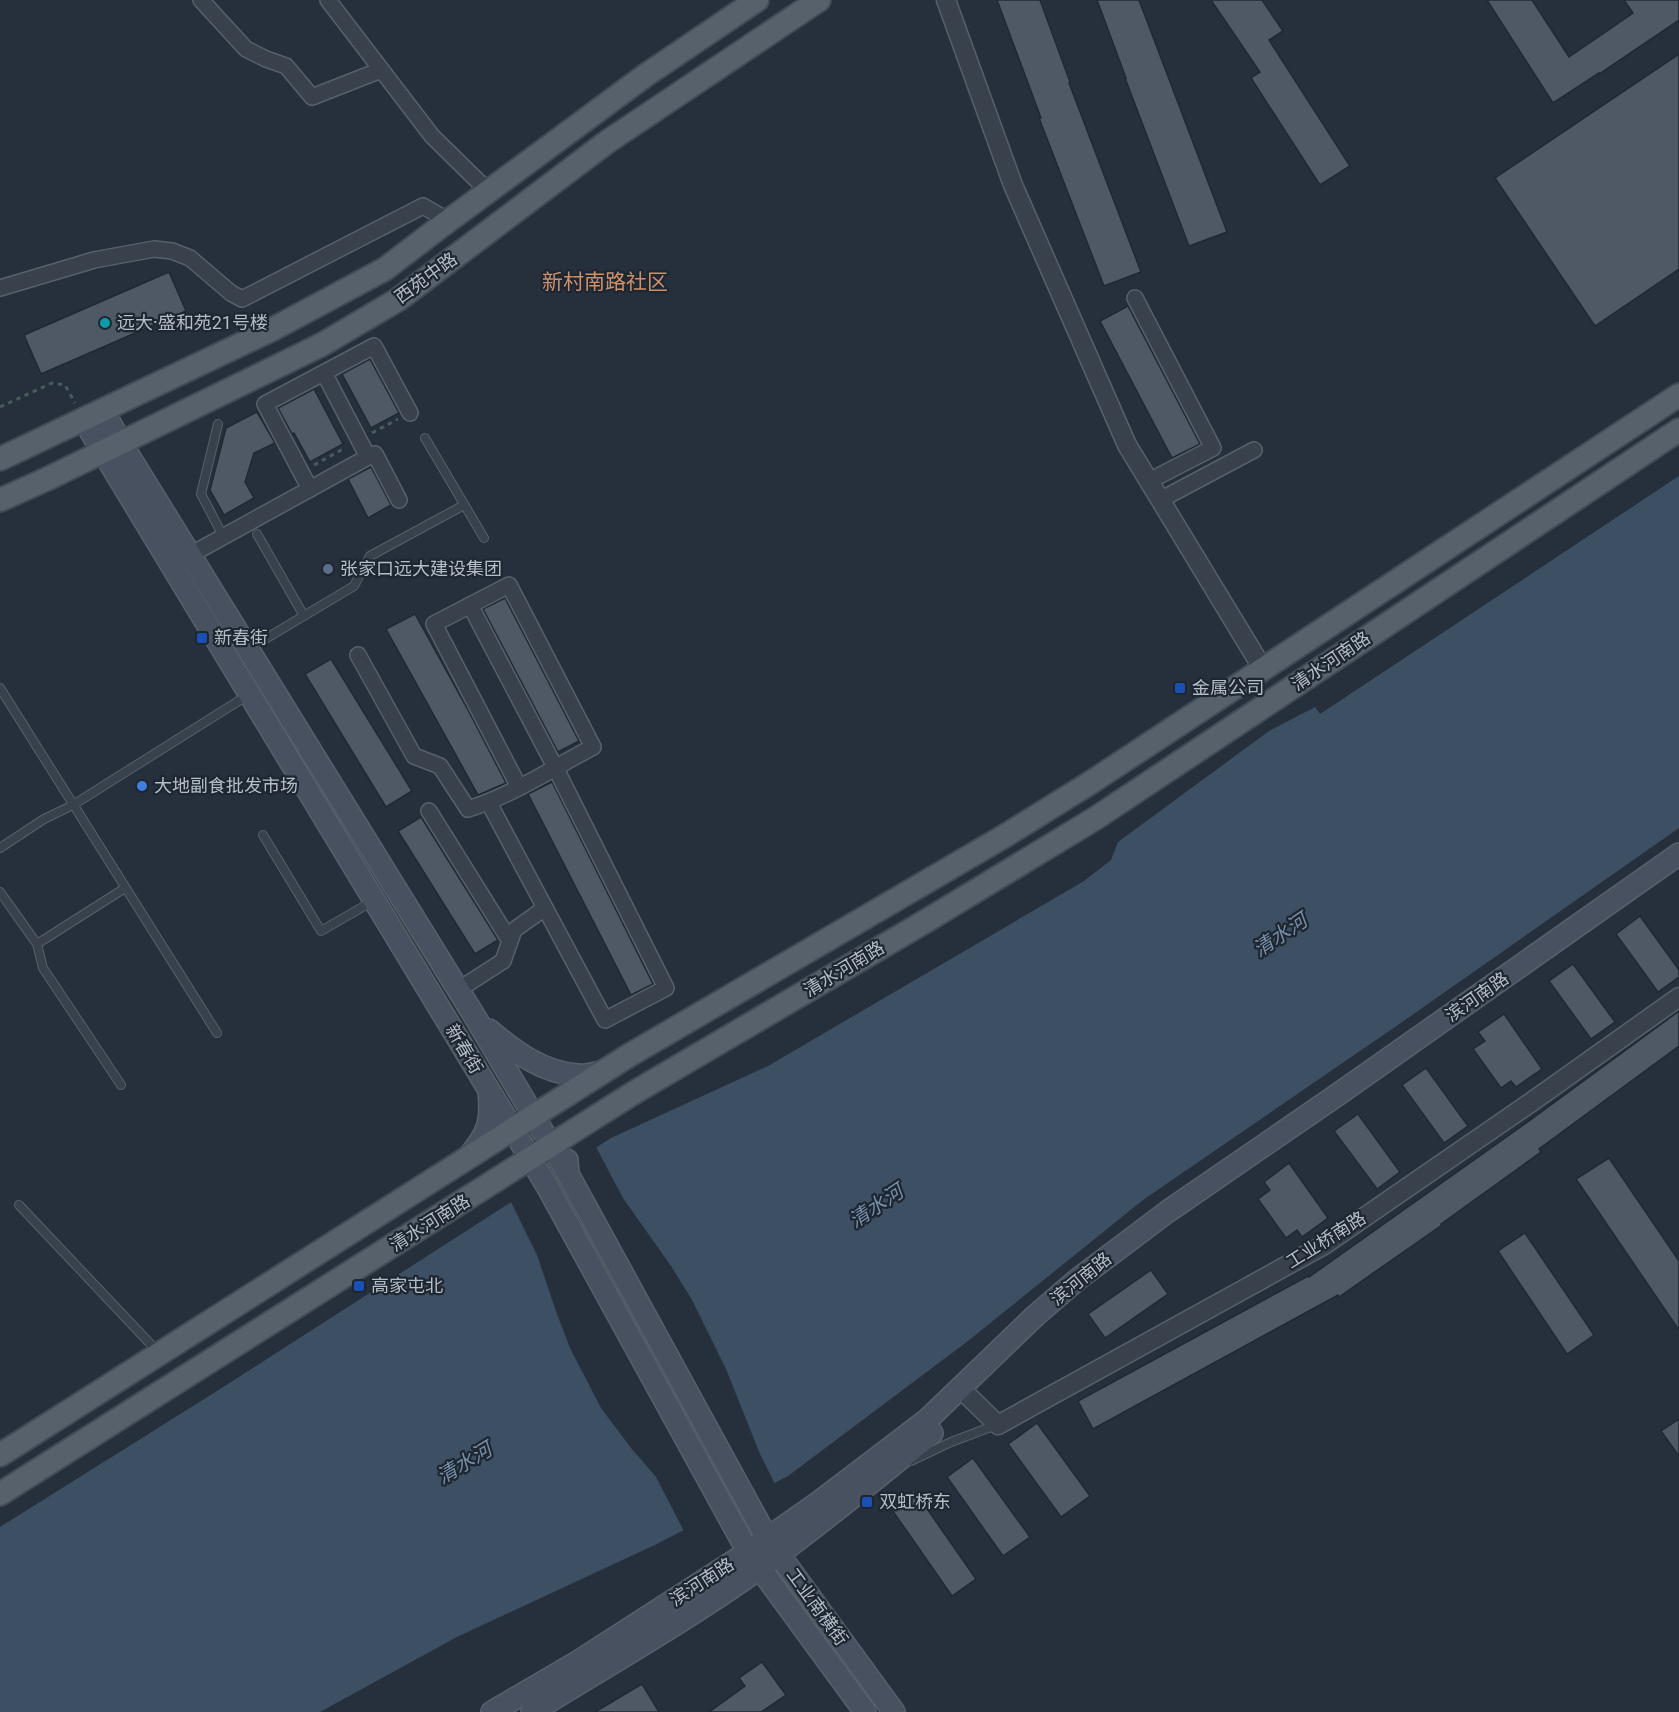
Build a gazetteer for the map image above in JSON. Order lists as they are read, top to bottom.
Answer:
{
  "streets": {
    "main road": [
      "西苑中路",
      "清水河南路",
      "滨河南路",
      "新春街",
      "工业南横街"
    ],
    "street": ["工业桥南路"]
  },
  "crossings": [
    ["西苑中路", "新春街"],
    ["清水河南路", "新春街"],
    ["滨河南路", "工业南横街"],
    ["新春街", "工业南横街"]
  ],
  "districts": ["新村南路社区"],
  "water": ["清水河"],
  "places": {
    "other": ["远大·盛和苑21号楼", "张家口远大建设集团", "大地副食批发市场"],
    "transit": [
      "新春街",
      "金属公司",
      "高家屯北",
      "双虹桥东"
    ]
  }
}
